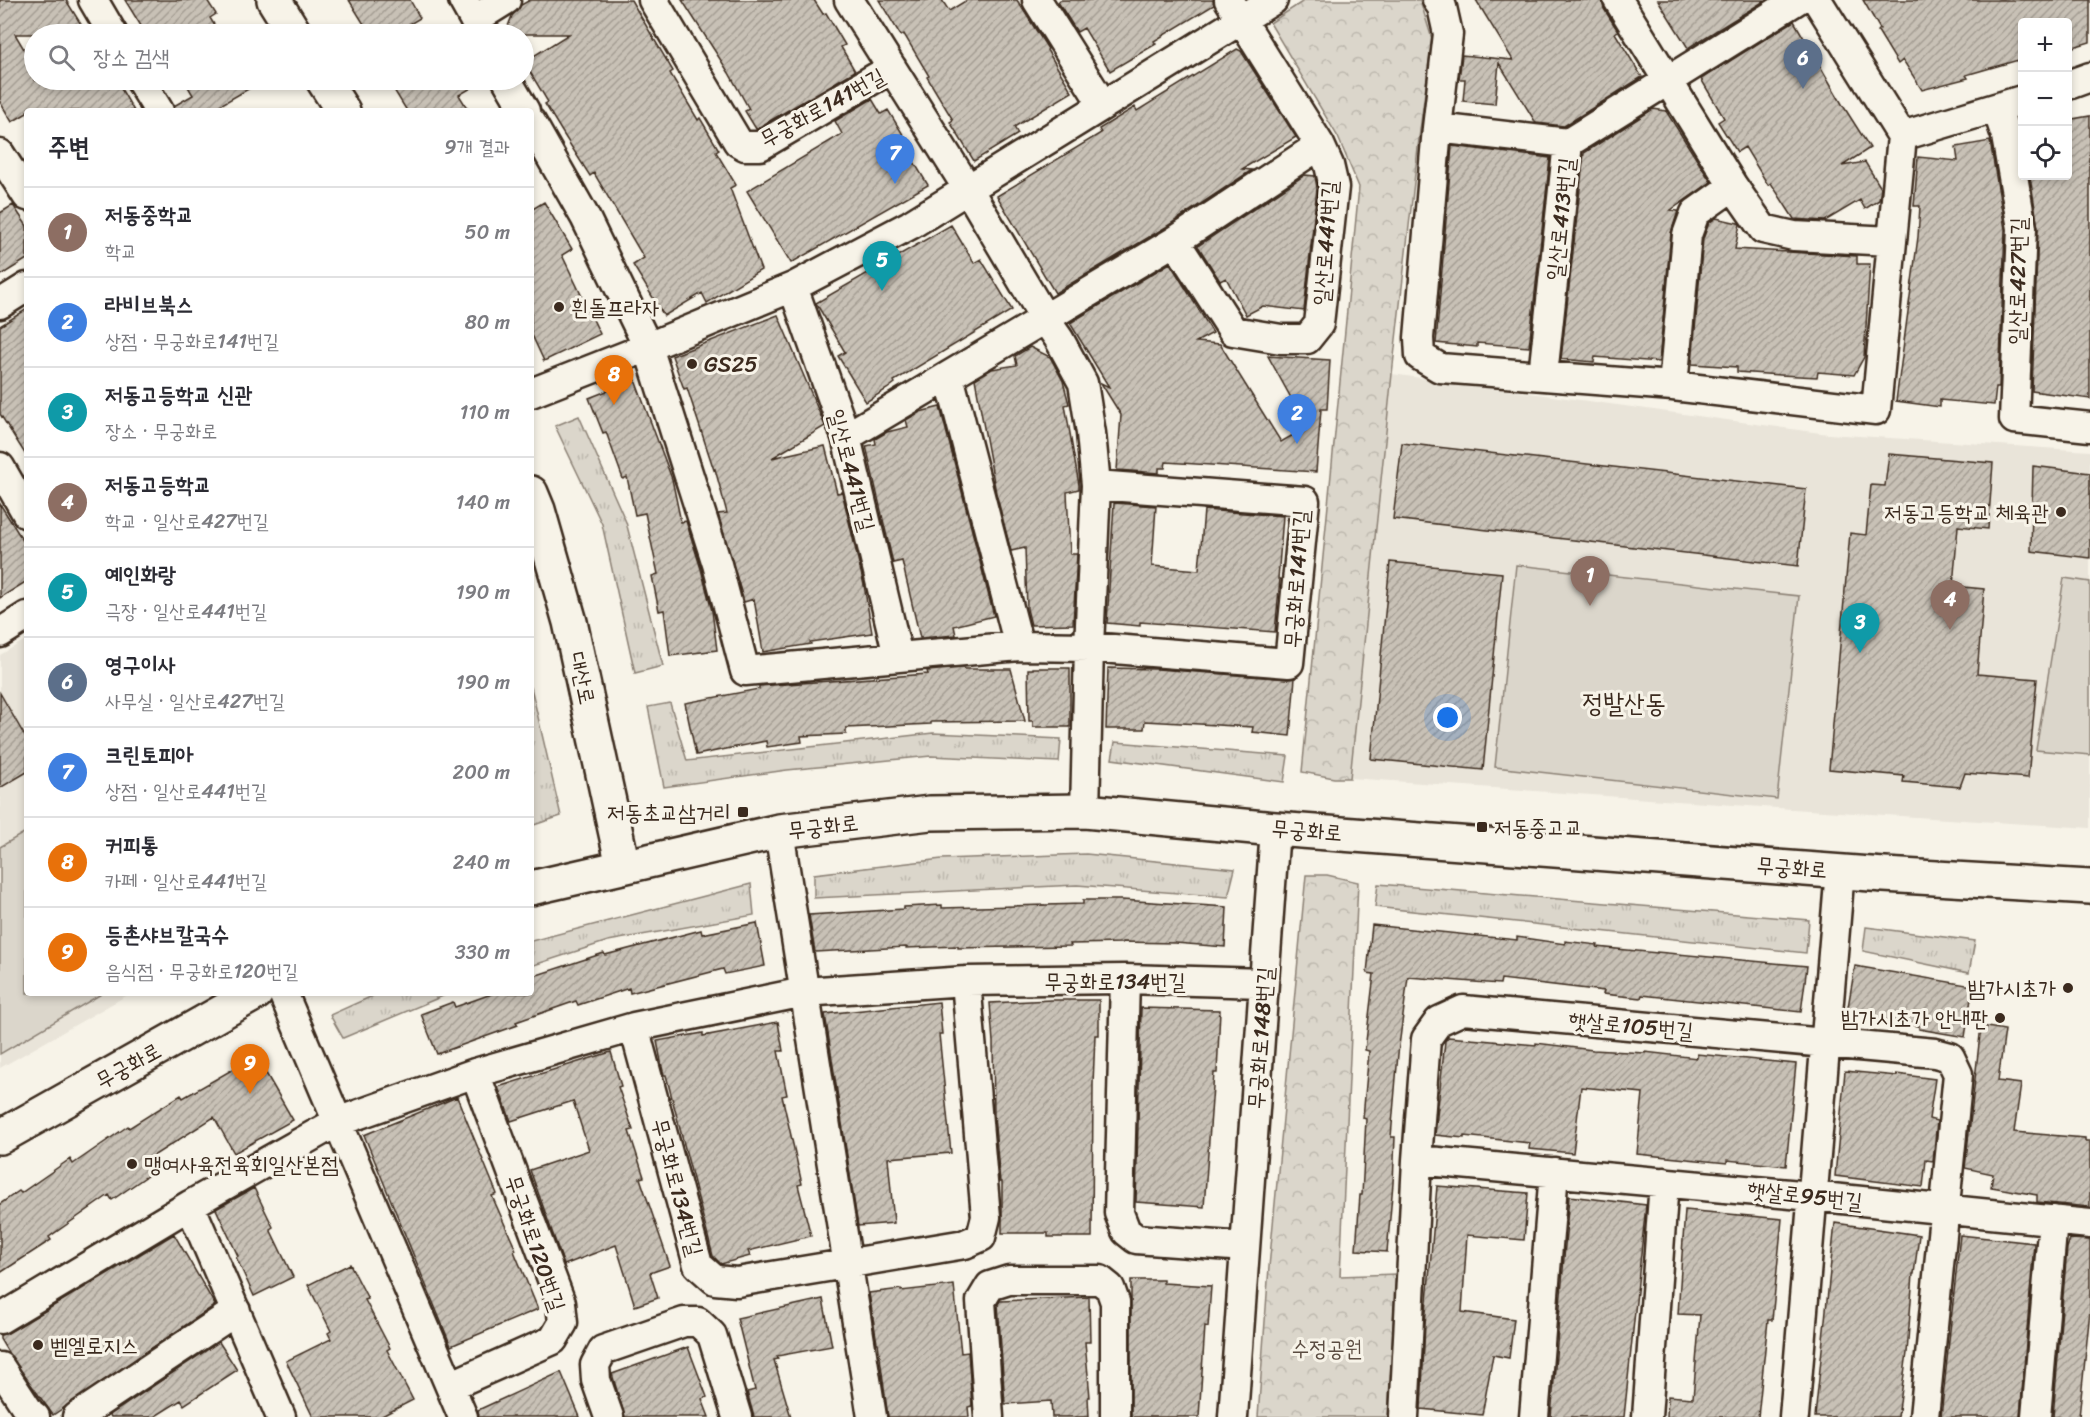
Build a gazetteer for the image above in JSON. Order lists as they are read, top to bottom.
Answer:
{
  "streets": {
    "main road": ["대산로", "무궁화로"],
    "street": [
      "무궁화로141번길",
      "일산로413번길",
      "일산로441번길",
      "일산로427번길",
      "무궁화로134번길",
      "햇살로105번길",
      "무궁화로148번길",
      "햇살로95번길",
      "무궁화로120번길"
    ]
  },
  "crossings": [
    ["무궁화로141번길", "일산로441번길"],
    ["무궁화로141번길", "무궁화로"],
    ["대산로", "무궁화로"],
    ["무궁화로", "무궁화로148번길"],
    ["무궁화로134번길", "무궁화로148번길"],
    ["햇살로105번길", "햇살로95번길"]
  ],
  "districts": ["정발산동"],
  "parks": ["수정공원"],
  "places": {
    "other": [
      "흰돌프라자",
      "GS25",
      "저동고등학교 체육관",
      "밤가시초가",
      "밤가시초가 안내판",
      "맹여사육전육회일산본점",
      "벧엘로지스"
    ],
    "transit": ["저동초교삼거리", "저동중고교"]
  },
  "page": {
    "map_buttons": ["+", "−"],
    "search": "장소 검색",
    "pins": [
      "6",
      "7",
      "5",
      "8",
      "2",
      "1",
      "4",
      "3",
      "9"
    ],
    "heading": ["주변", "9개 결과"],
    "list": [
      {
        "mark": "1",
        "name": "저동중학교",
        "note": "학교",
        "value": "50 m"
      },
      {
        "mark": "2",
        "name": "라비브북스",
        "note": "상점 · 무궁화로141번길",
        "value": "80 m"
      },
      {
        "mark": "3",
        "name": "저동고등학교 신관",
        "note": "장소 · 무궁화로",
        "value": "110 m"
      },
      {
        "mark": "4",
        "name": "저동고등학교",
        "note": "학교 · 일산로427번길",
        "value": "140 m"
      },
      {
        "mark": "5",
        "name": "예인화랑",
        "note": "극장 · 일산로441번길",
        "value": "190 m"
      },
      {
        "mark": "6",
        "name": "영구이사",
        "note": "사무실 · 일산로427번길",
        "value": "190 m"
      },
      {
        "mark": "7",
        "name": "크린토피아",
        "note": "상점 · 일산로441번길",
        "value": "200 m"
      },
      {
        "mark": "8",
        "name": "커피통",
        "note": "카페 · 일산로441번길",
        "value": "240 m"
      },
      {
        "mark": "9",
        "name": "등촌샤브칼국수",
        "note": "음식점 · 무궁화로120번길",
        "value": "330 m"
      }
    ]
  }
}
